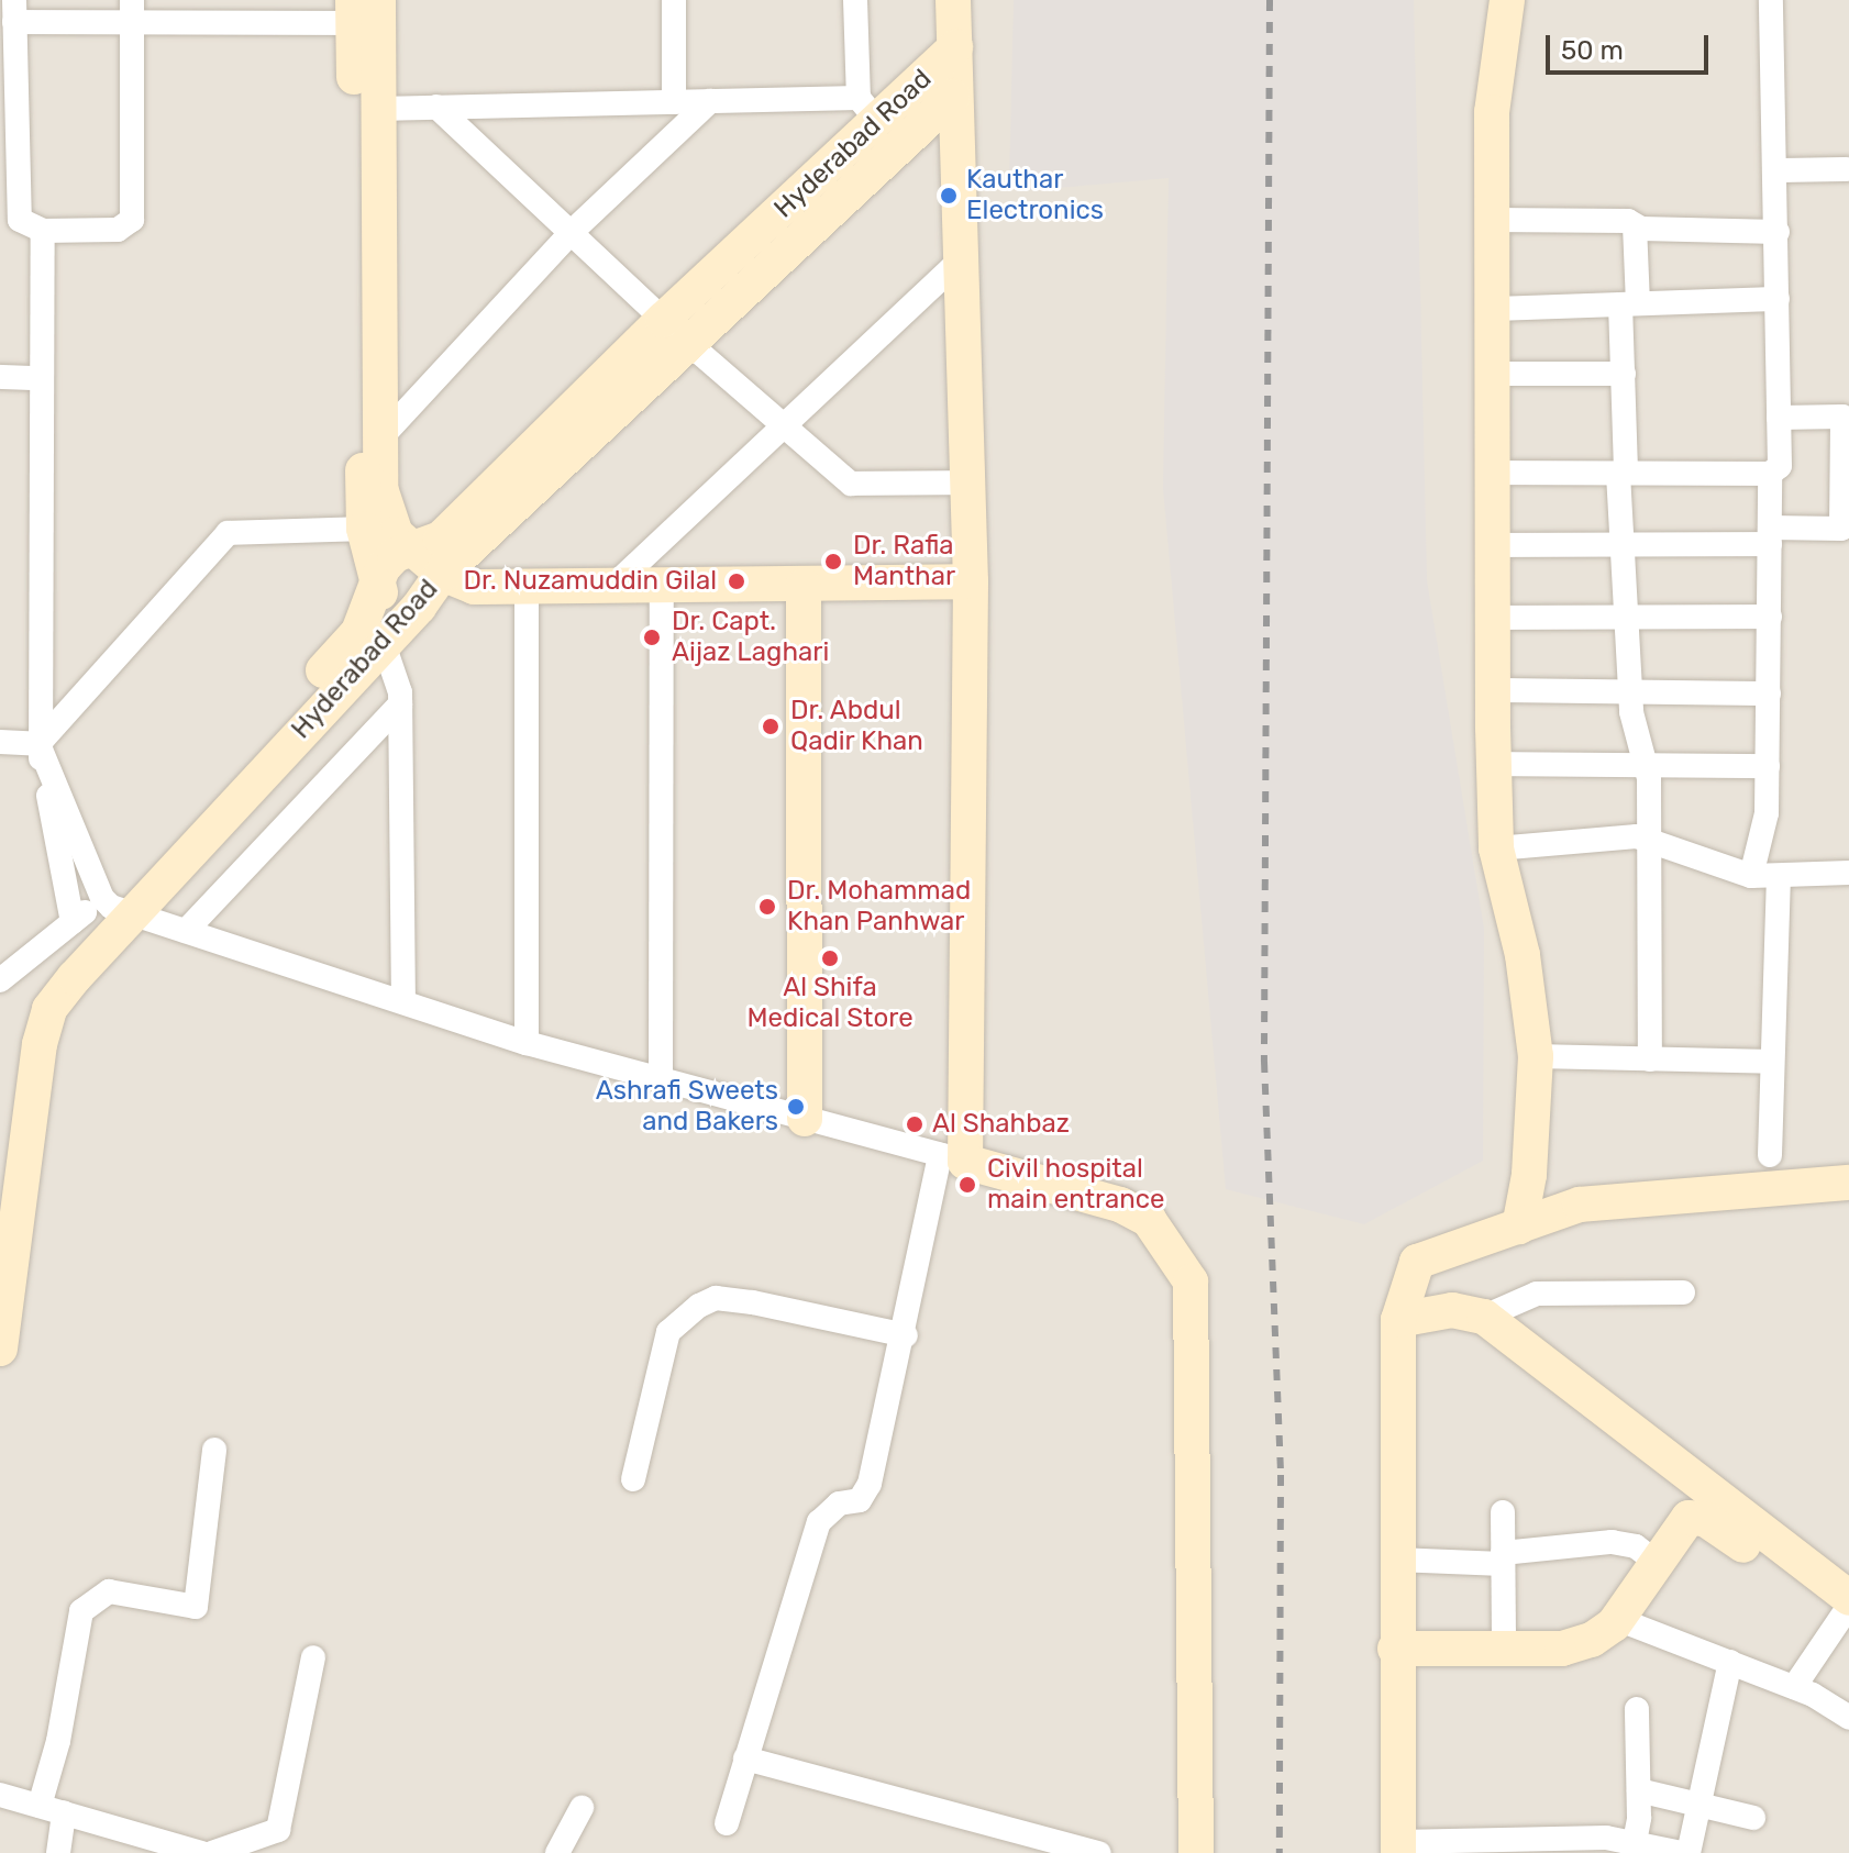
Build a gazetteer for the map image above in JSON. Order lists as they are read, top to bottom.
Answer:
{
  "streets": {
    "main road": ["Hyderabad Road"]
  },
  "places": [
    "Kauthar Electronics",
    "Dr. Rafia Manthar",
    "Dr. Nuzamuddin Gilal",
    "Dr. Capt. Aijaz Laghari",
    "Dr. Abdul Qadir Khan",
    "Dr. Mohammad Khan Panhwar",
    "Al Shifa Medical Store",
    "Ashrafi Sweets and Bakers",
    "Al Shahbaz",
    "Civil hospital main entrance"
  ],
  "scale_bar": "50 m"
}
